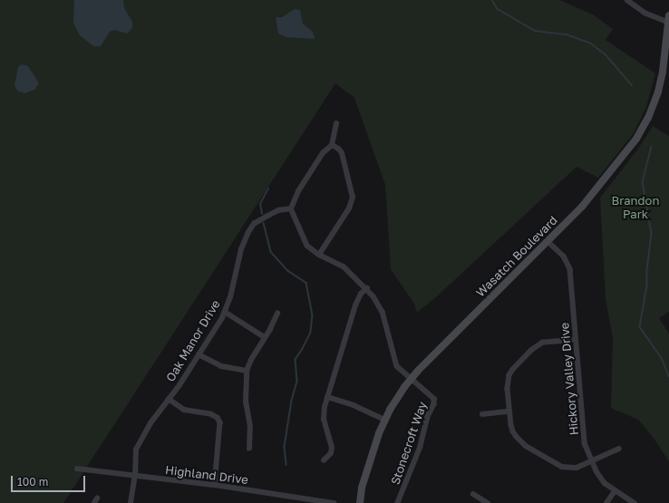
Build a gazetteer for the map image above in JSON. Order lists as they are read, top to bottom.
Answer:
{
  "streets": {
    "main road": ["Wasatch Boulevard"],
    "street": [
      "Oak Manor Drive",
      "Hickory Valley Drive",
      "Stonecroft Way",
      "Highland Drive"
    ]
  },
  "crossings": [
    ["Wasatch Boulevard", "Hickory Valley Drive"],
    ["Wasatch Boulevard", "Stonecroft Way"],
    ["Oak Manor Drive", "Highland Drive"]
  ],
  "parks": ["Brandon Park"],
  "scale_bar": "100 m"
}
